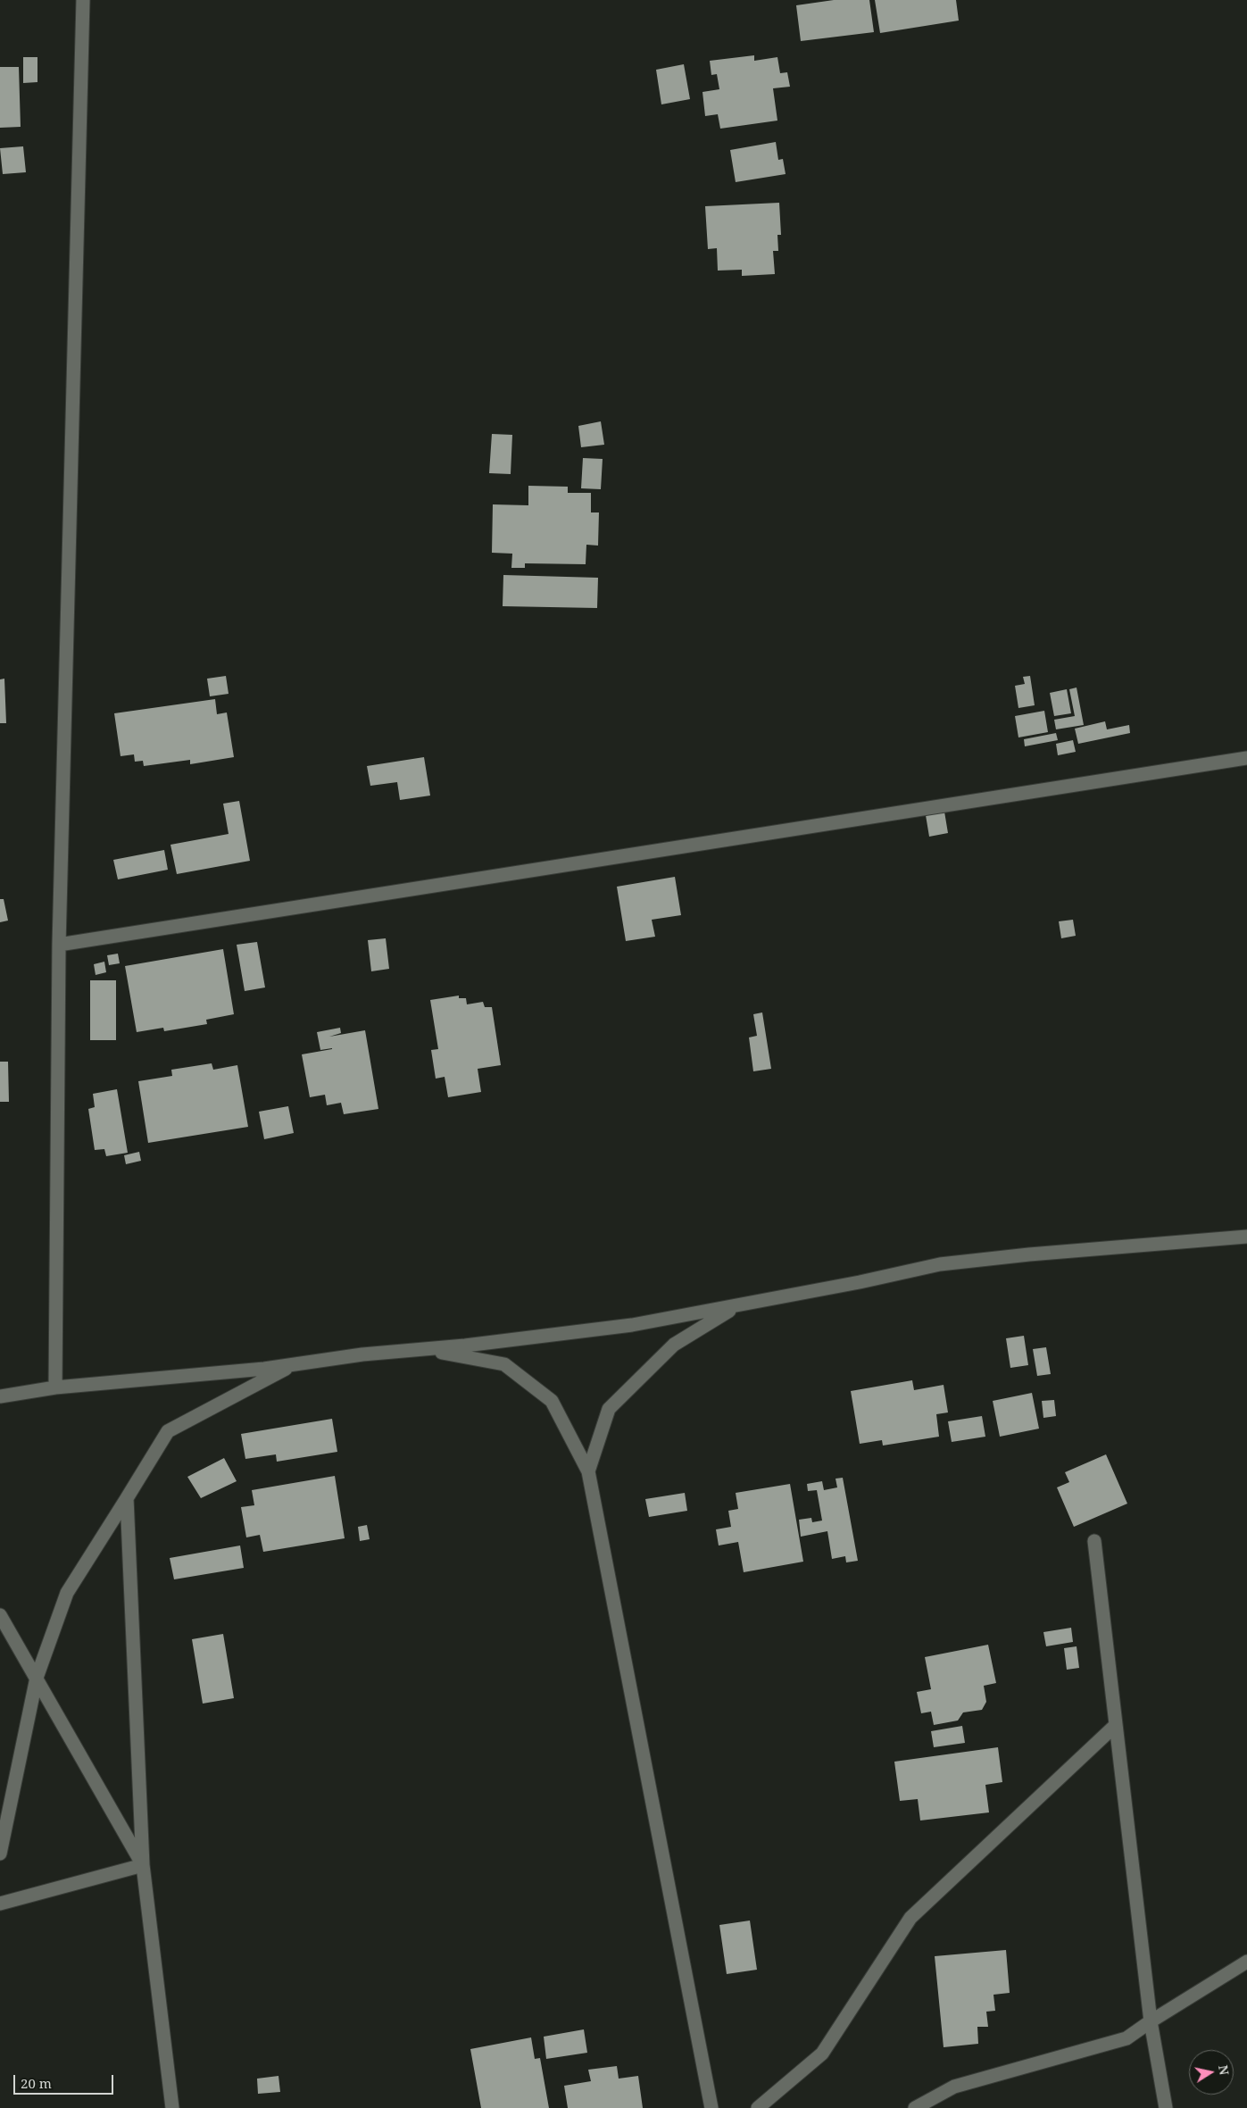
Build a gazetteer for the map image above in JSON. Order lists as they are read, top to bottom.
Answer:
{
  "scale_bar": "20 m",
  "north": "right"
}
